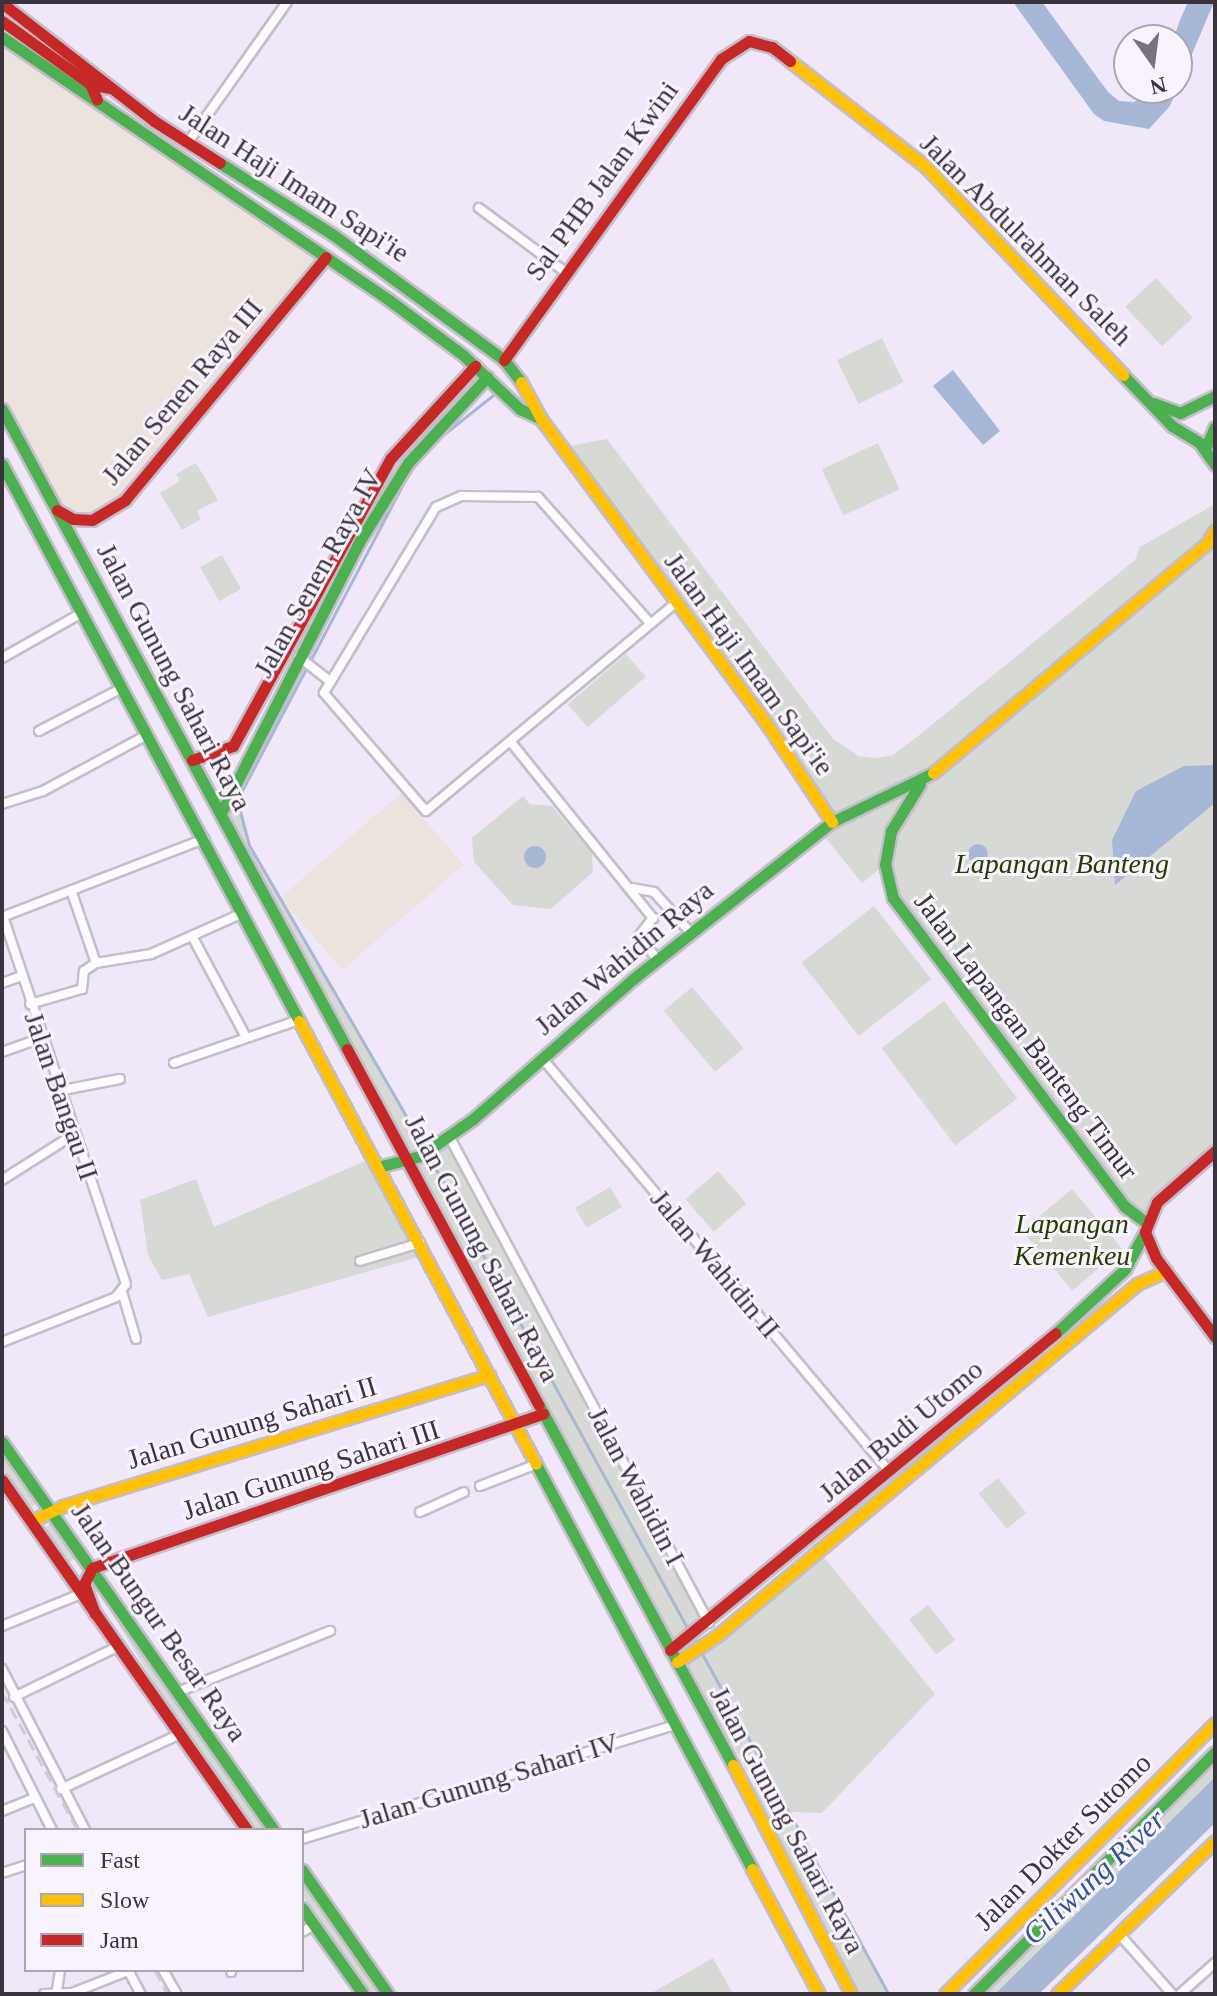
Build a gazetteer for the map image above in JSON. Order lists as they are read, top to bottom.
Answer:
{
  "streets": {
    "street": [
      "Sal PHB Jalan Kwini",
      "Jalan Haji Imam Sapi'ie",
      "Jalan Abdulrahman Saleh",
      "Jalan Senen Raya III",
      "Jalan Senen Raya IV",
      "Jalan Gunung Sahari Raya",
      "Jalan Wahidin Raya",
      "Jalan Lapangan Banteng Timur",
      "Jalan Bangau II",
      "Jalan Wahidin II",
      "Jalan Gunung Sahari II",
      "Jalan Budi Utomo",
      "Jalan Gunung Sahari III",
      "Jalan Wahidin I",
      "Jalan Bungur Besar Raya",
      "Jalan Gunung Sahari IV",
      "Jalan Dokter Sutomo"
    ]
  },
  "crossings": [
    ["Sal PHB Jalan Kwini", "Jalan Haji Imam Sapi'ie"],
    ["Sal PHB Jalan Kwini", "Jalan Abdulrahman Saleh"],
    ["Jalan Haji Imam Sapi'ie", "Jalan Senen Raya III"],
    ["Jalan Haji Imam Sapi'ie", "Jalan Senen Raya IV"],
    ["Jalan Haji Imam Sapi'ie", "Jalan Wahidin Raya"],
    ["Jalan Senen Raya III", "Jalan Gunung Sahari Raya"],
    ["Jalan Senen Raya IV", "Jalan Gunung Sahari Raya"],
    ["Jalan Gunung Sahari Raya", "Jalan Wahidin Raya"],
    ["Jalan Gunung Sahari Raya", "Jalan Gunung Sahari II"],
    ["Jalan Gunung Sahari Raya", "Jalan Budi Utomo"],
    ["Jalan Gunung Sahari Raya", "Jalan Gunung Sahari III"],
    ["Jalan Gunung Sahari Raya", "Jalan Gunung Sahari IV"],
    ["Jalan Wahidin Raya", "Jalan Lapangan Banteng Timur"],
    ["Jalan Wahidin Raya", "Jalan Wahidin II"],
    ["Jalan Wahidin Raya", "Jalan Wahidin I"],
    ["Jalan Lapangan Banteng Timur", "Jalan Budi Utomo"],
    ["Jalan Wahidin II", "Jalan Budi Utomo"],
    ["Jalan Gunung Sahari II", "Jalan Bungur Besar Raya"],
    ["Jalan Budi Utomo", "Jalan Wahidin I"],
    ["Jalan Gunung Sahari III", "Jalan Bungur Besar Raya"]
  ],
  "water": ["Ciliwung River"],
  "parks": ["Lapangan Banteng", "Lapangan Kemenkeu"],
  "legend": ["Fast", "Slow", "Jam"],
  "north": "bottom"
}
